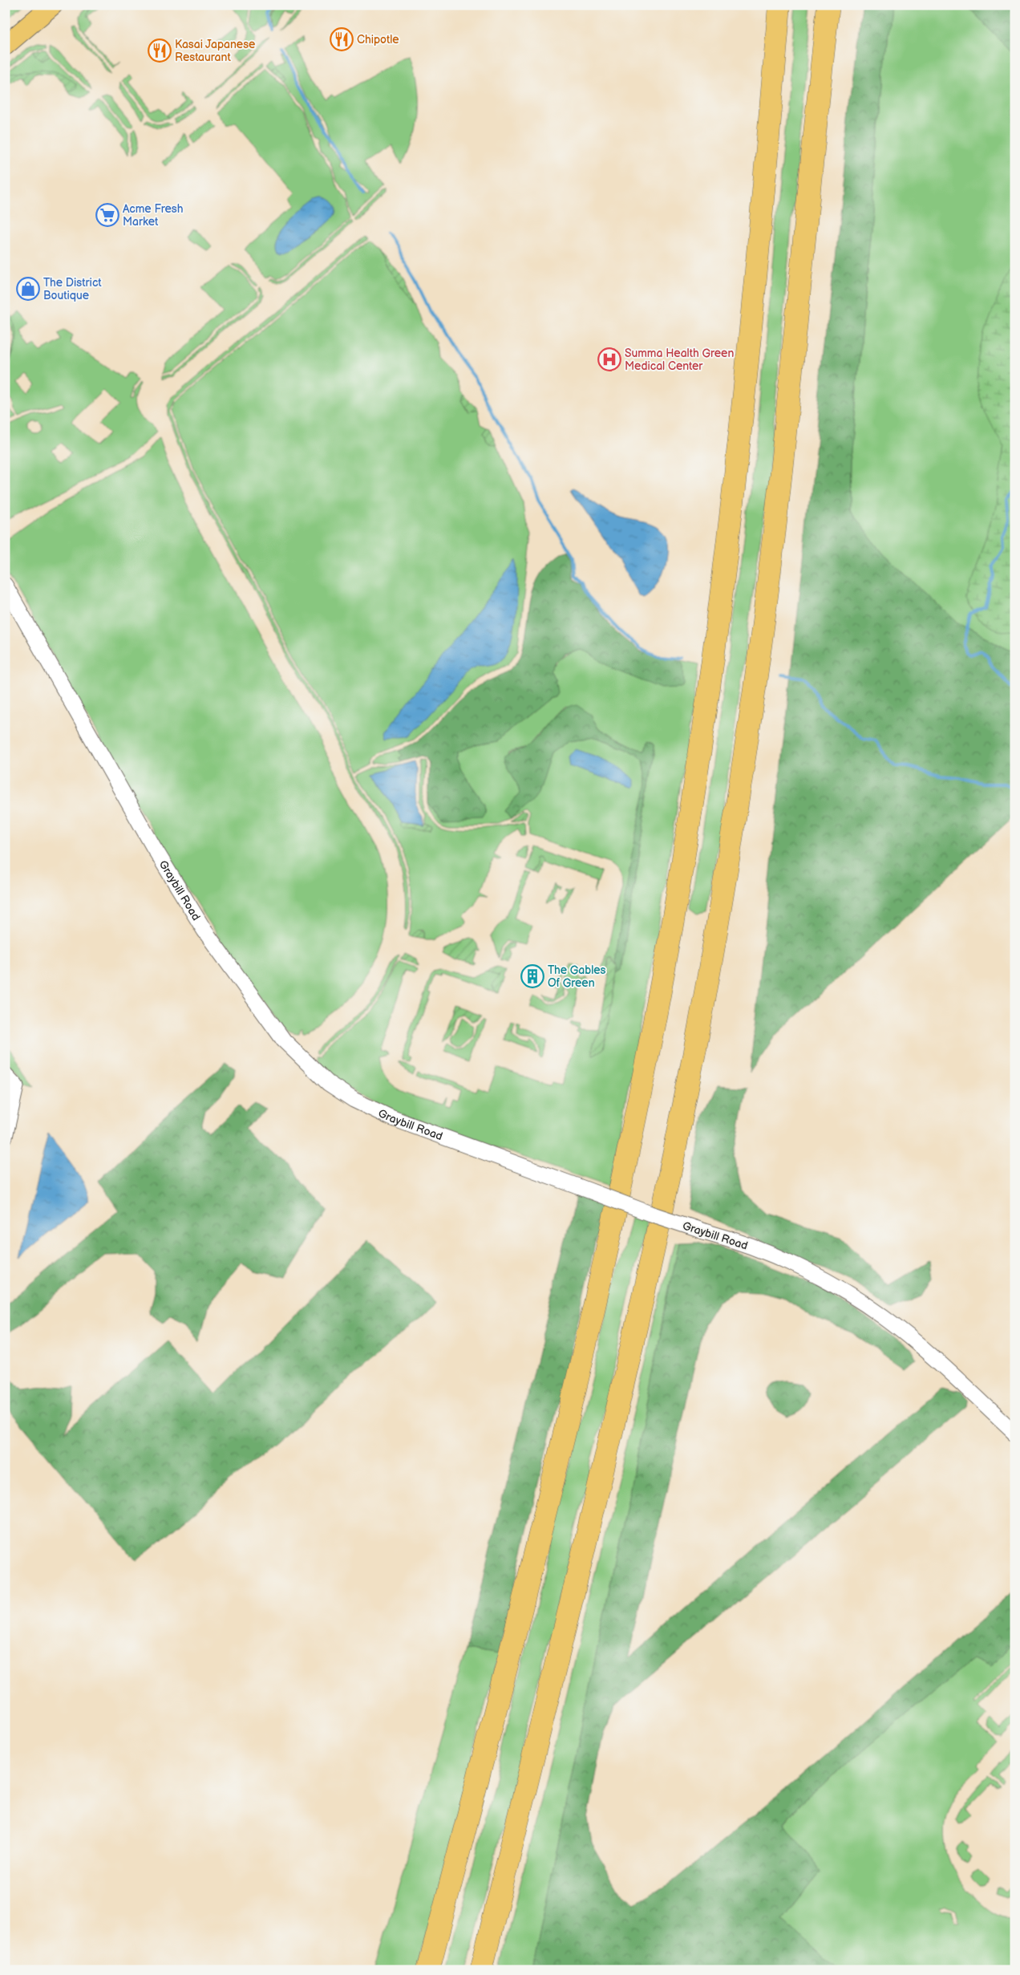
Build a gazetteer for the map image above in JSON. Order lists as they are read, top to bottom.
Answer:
{
  "streets": {
    "street": ["Graybill Road"]
  },
  "places": {
    "restaurant": ["Chipotle", "Kasai Japanese Restaurant"],
    "supermarket": ["Acme Fresh Market"],
    "shop": ["The District Boutique"],
    "hospital": ["Summa Health Green Medical Center"],
    "building": ["The Gables Of Green"]
  }
}
